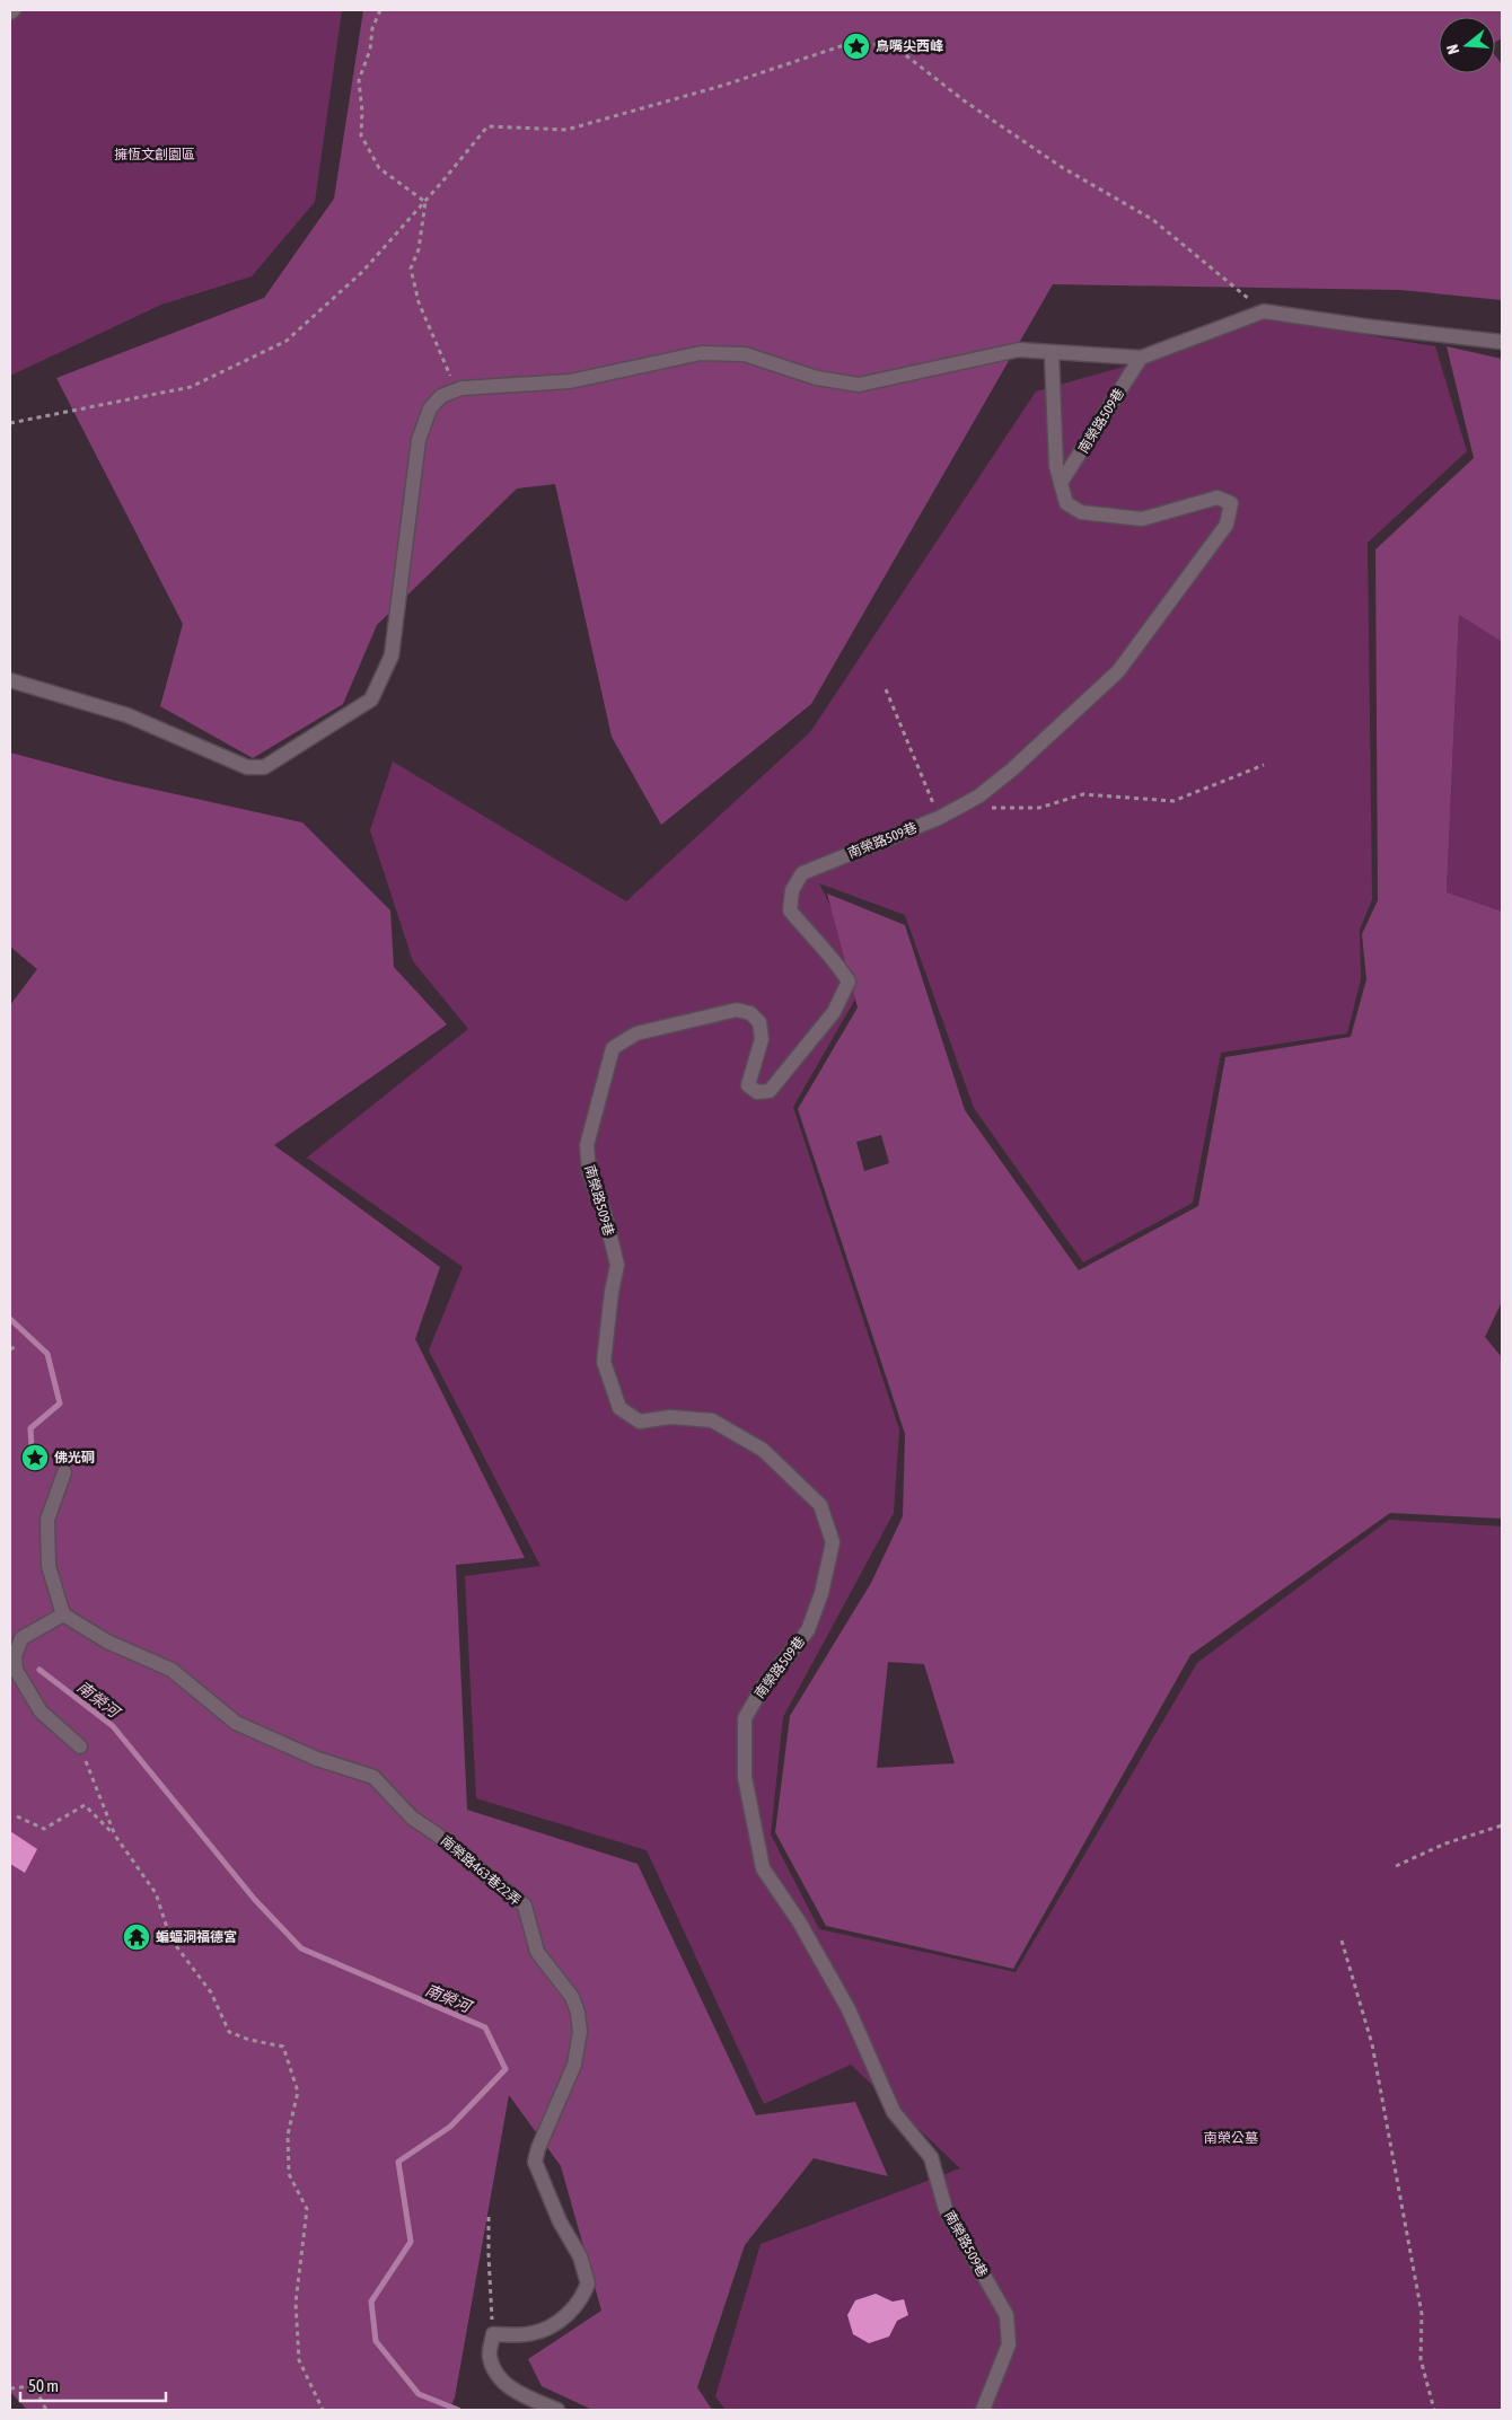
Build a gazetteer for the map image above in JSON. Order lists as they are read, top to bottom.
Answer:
{
  "streets": {
    "lane": ["南榮路509巷", "南榮路463巷22弄"]
  },
  "water": ["南榮河"],
  "parks": ["擁恆文創園區", "南榮公墓"],
  "places": {
    "place": ["鳥嘴尖西峰", "佛光硐"],
    "temple": ["蝙蝠洞福德宮"]
  },
  "scale_bar": "50 m",
  "north": "left"
}
